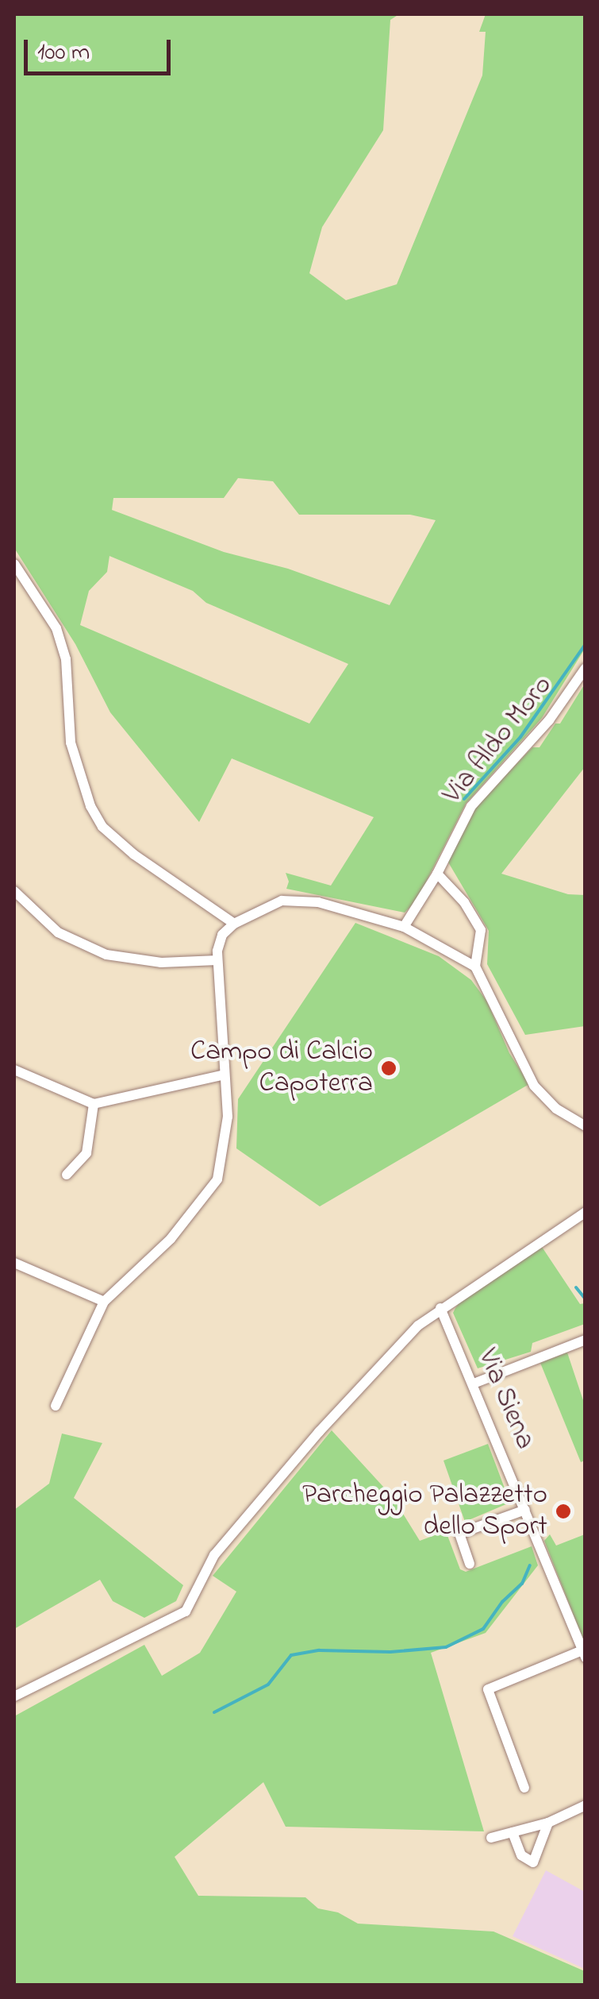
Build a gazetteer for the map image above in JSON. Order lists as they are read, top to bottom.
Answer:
{
  "streets": {
    "street": ["Via Aldo Moro", "Via Siena"]
  },
  "places": ["Campo di Calcio Capoterra", "Parcheggio Palazzetto dello Sport"],
  "scale_bar": "100 m"
}
